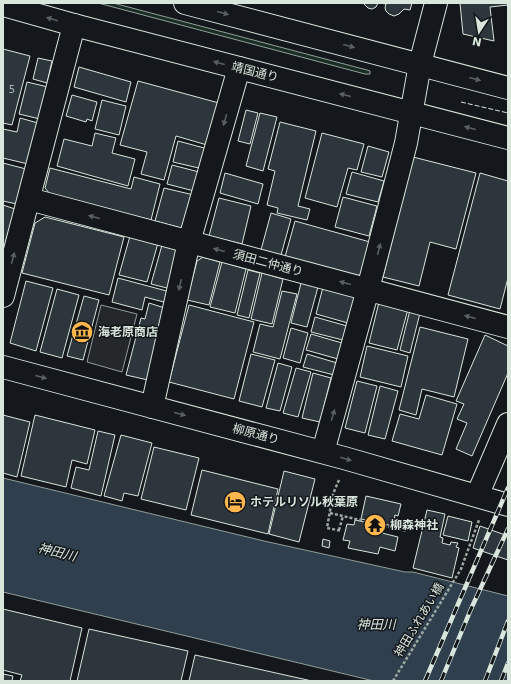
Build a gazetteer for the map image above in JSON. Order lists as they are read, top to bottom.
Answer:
{
  "streets": {
    "street": ["靖国通り", "須田二仲通り", "柳原通り"],
    "path": ["神田ふれあい橋"]
  },
  "one_way": ["須田二仲通り", "柳原通り"],
  "water": ["神田川"],
  "places": {
    "museum": ["海老原商店"],
    "hotel": ["ホテルリソル秋葉原"],
    "temple": ["柳森神社"]
  },
  "house_numbers": ["5"],
  "north": "bottom"
}
